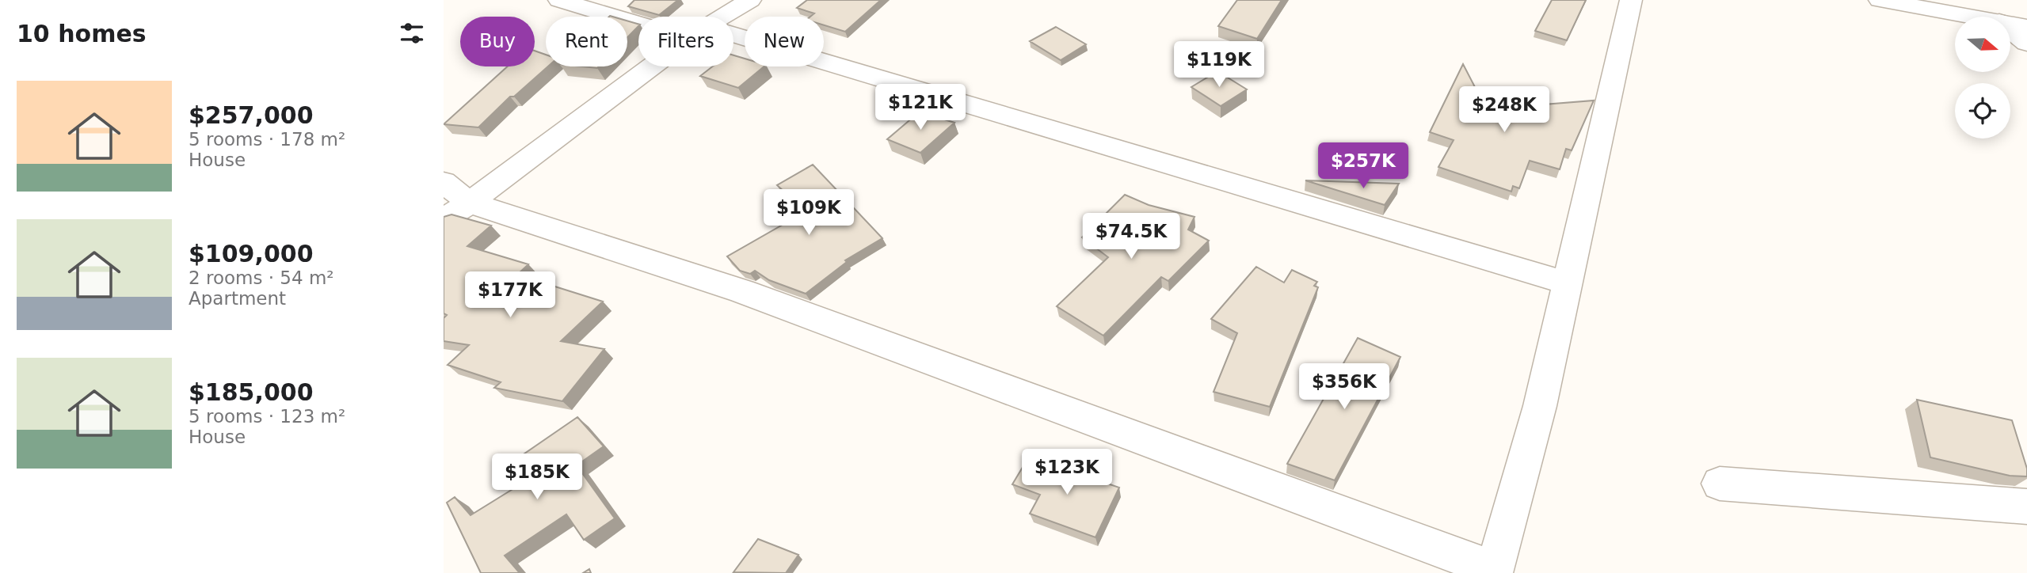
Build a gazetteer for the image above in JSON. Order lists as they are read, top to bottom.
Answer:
{
  "north": "right",
  "page": {
    "heading": "10 homes",
    "chip": [
      "Buy",
      "Rent",
      "Filters",
      "New"
    ],
    "price": [
      "$119K",
      "$121K",
      "$248K",
      "$257K",
      "$109K",
      "$74.5K",
      "$177K",
      "$356K",
      "$123K",
      "$185K"
    ],
    "list": [
      {
        "name": "$257,000",
        "note": "5 rooms · 178 m² · House"
      },
      {
        "name": "$109,000",
        "note": "2 rooms · 54 m² · Apartment"
      },
      {
        "name": "$185,000",
        "note": "5 rooms · 123 m² · House"
      }
    ]
  }
}
